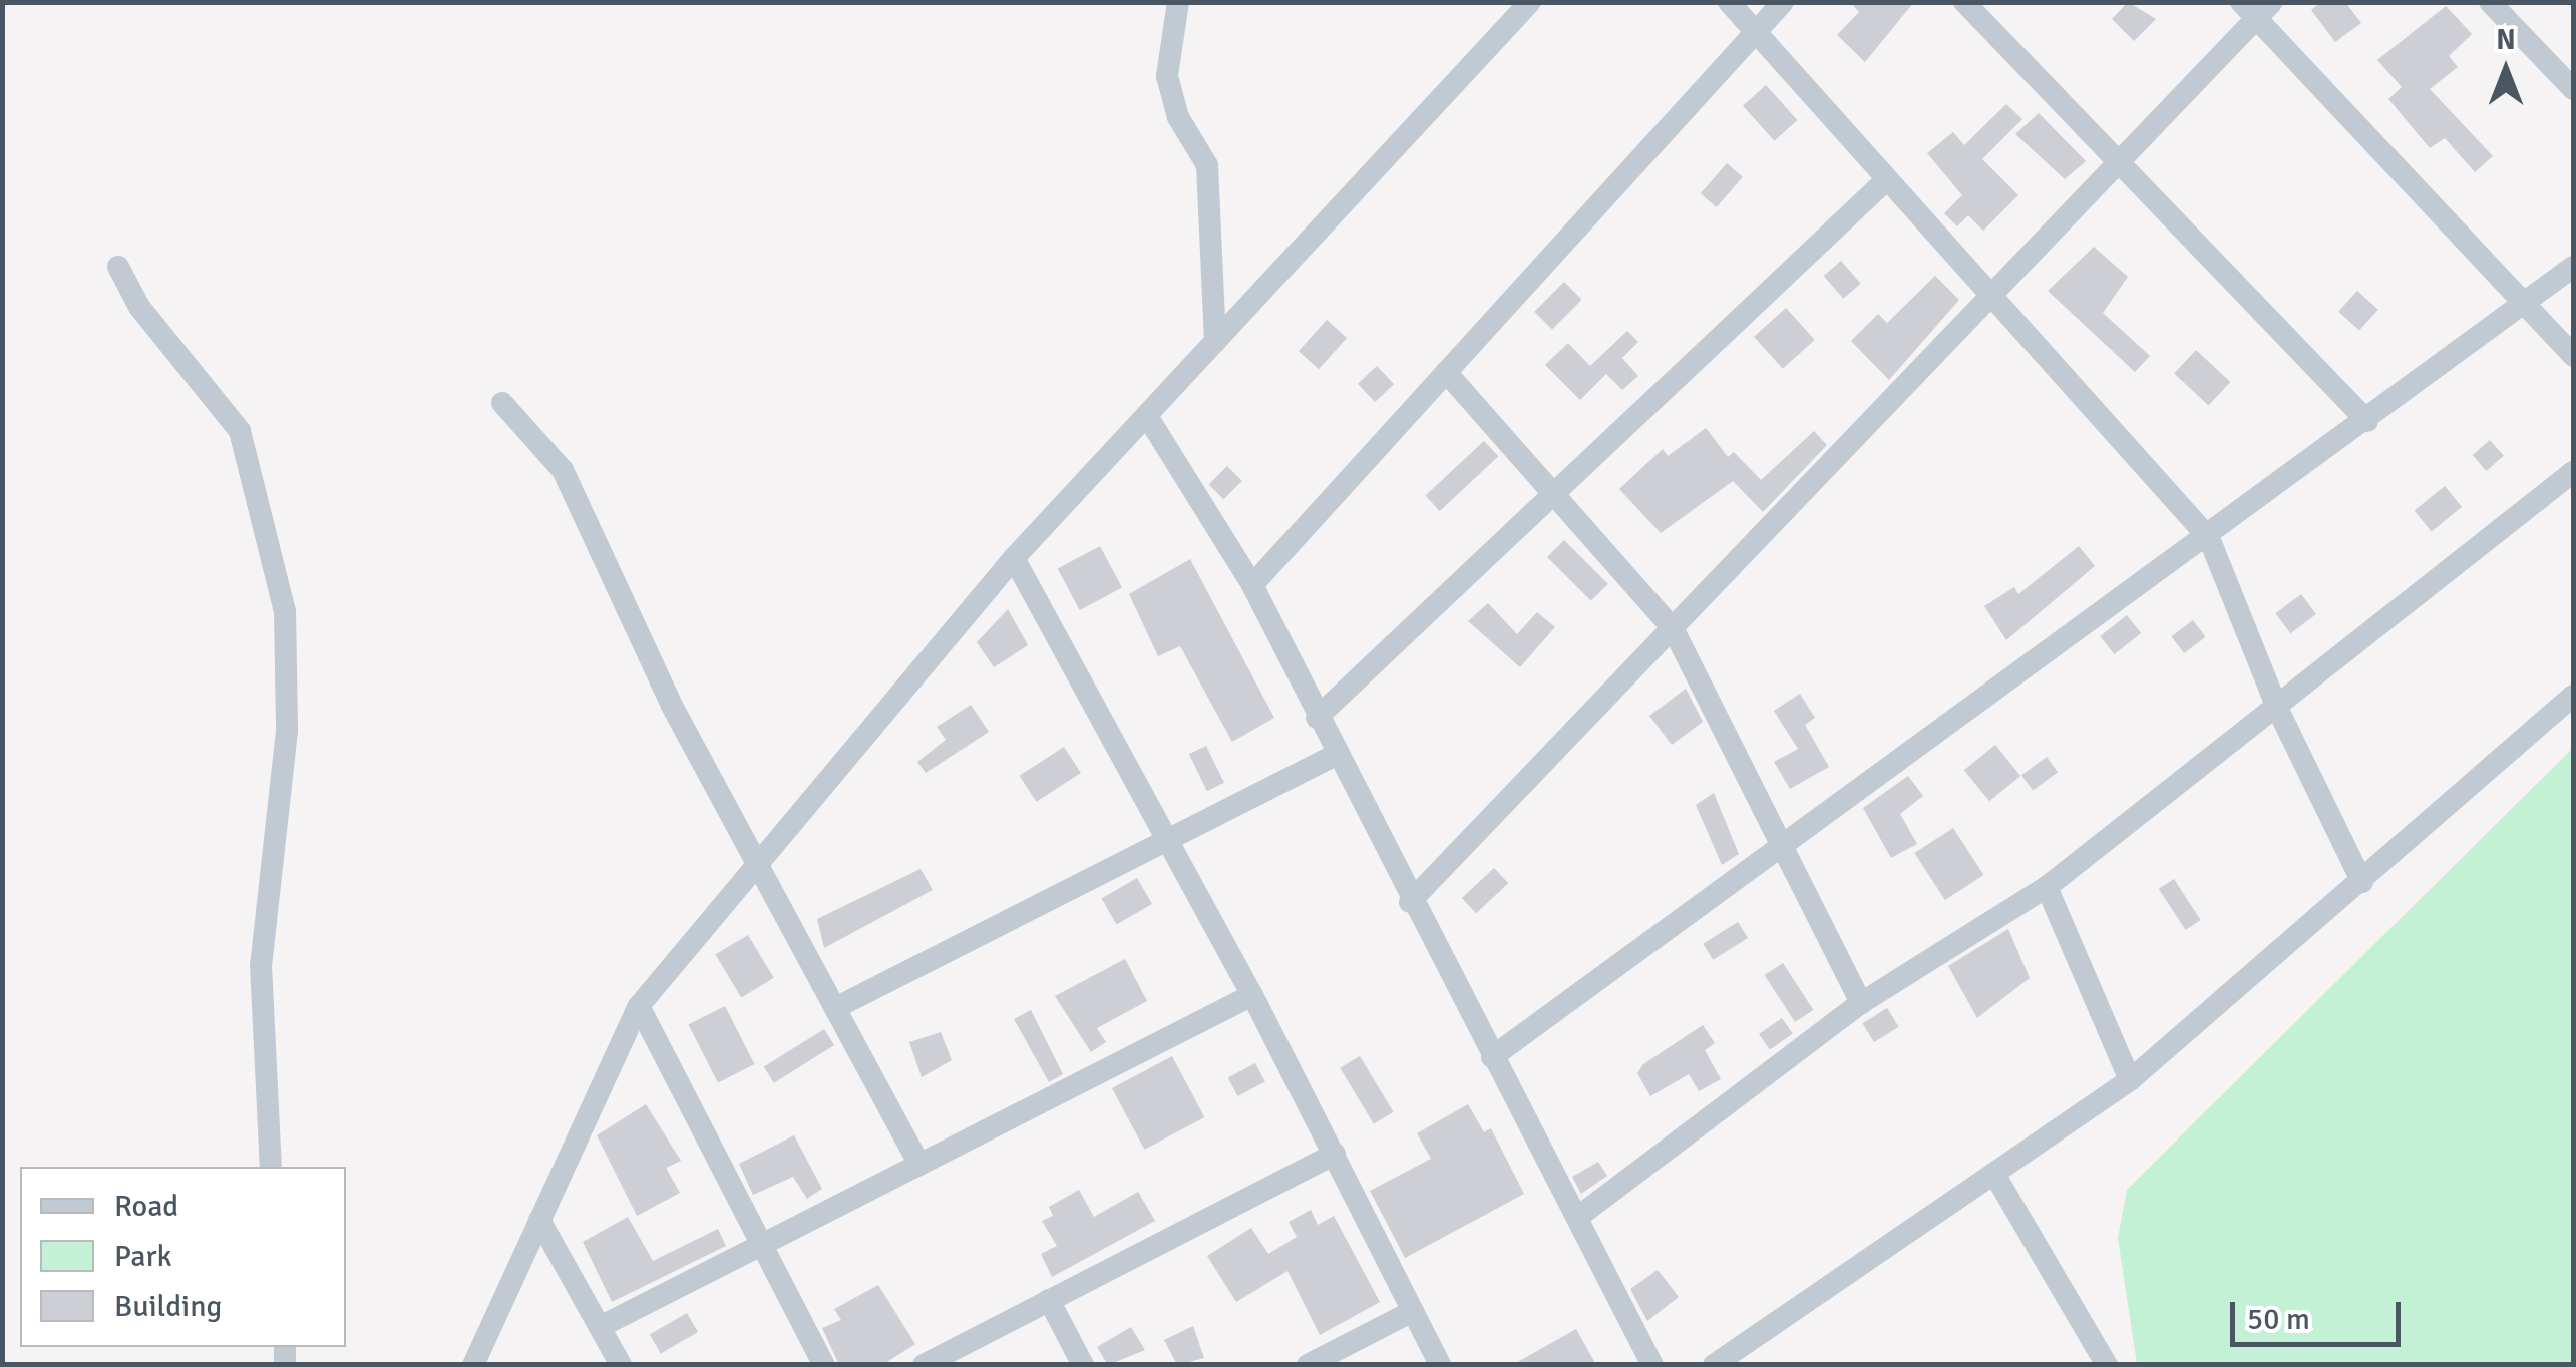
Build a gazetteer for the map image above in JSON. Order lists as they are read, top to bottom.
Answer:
{
  "legend": ["Road", "Park", "Building"],
  "scale_bar": "50 m",
  "north": "top"
}
